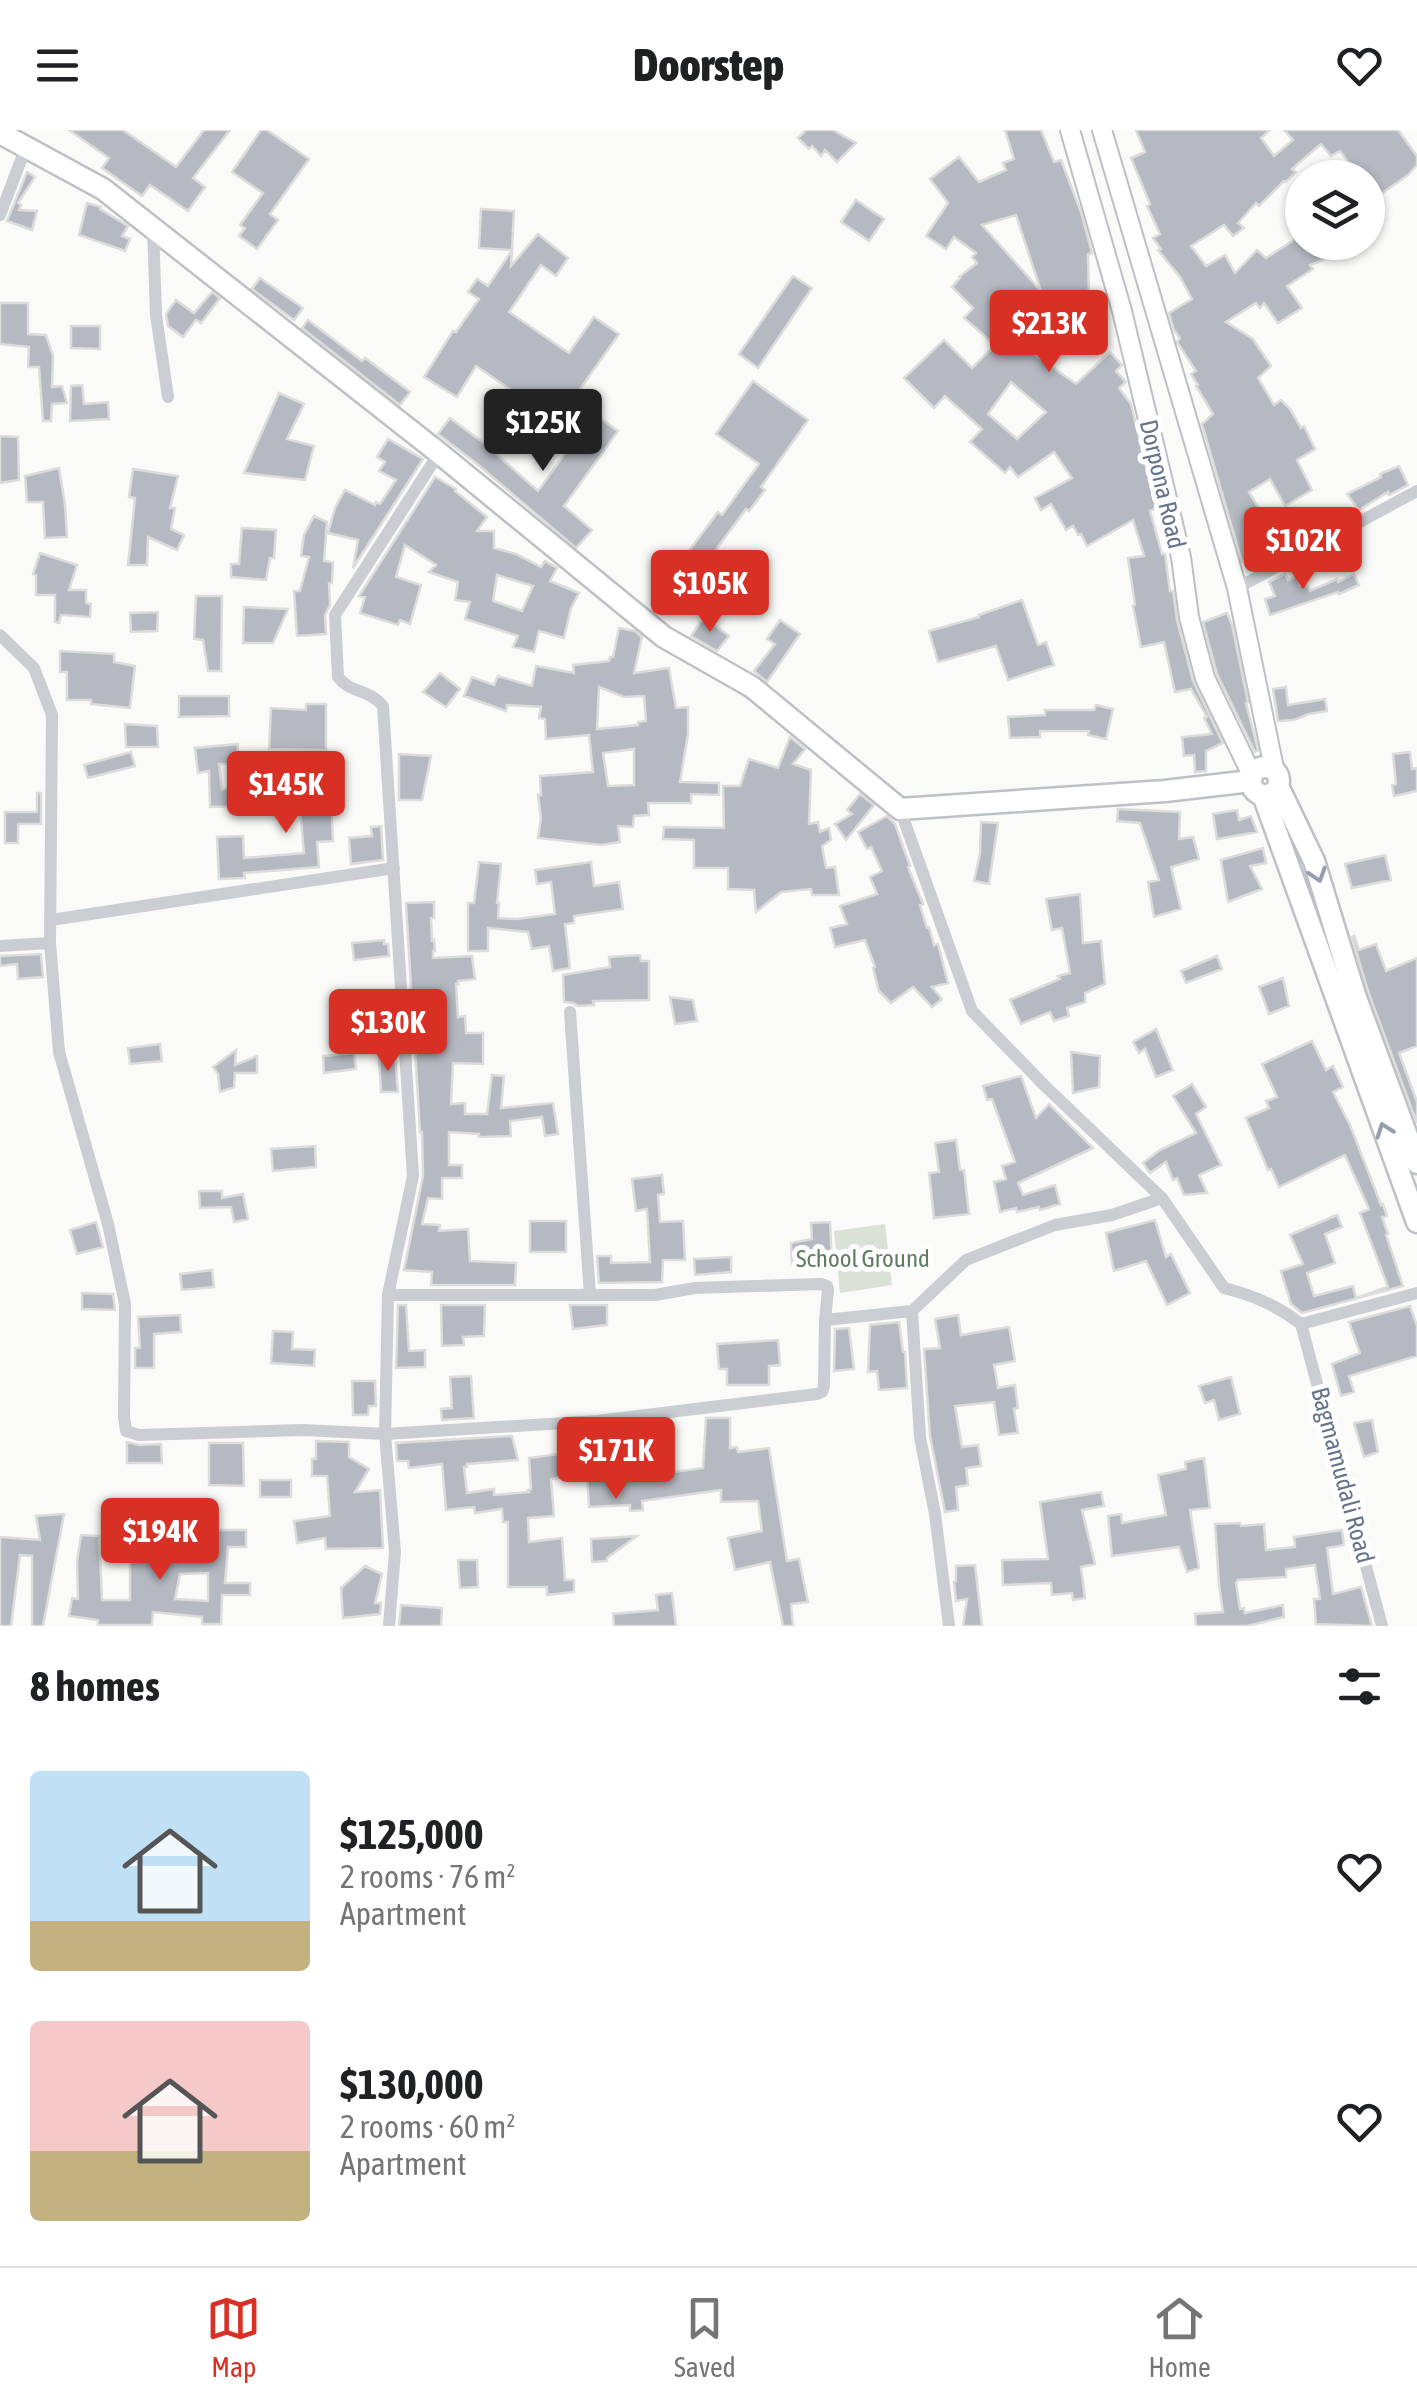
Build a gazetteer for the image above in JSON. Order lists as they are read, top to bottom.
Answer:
{
  "streets": {
    "main road": ["Dorpona Road"],
    "street": ["Bagmamudali Road"]
  },
  "parks": ["School Ground"],
  "page": {
    "header": "Doorstep",
    "price": [
      "$213K",
      "$125K",
      "$102K",
      "$105K",
      "$145K",
      "$130K",
      "$171K",
      "$194K"
    ],
    "heading": "8 homes",
    "list": [
      {
        "name": "$125,000",
        "note": "2 rooms · 76 m² · Apartment"
      },
      {
        "name": "$130,000",
        "note": "2 rooms · 60 m² · Apartment"
      }
    ],
    "tabs": ["Map", "Saved", "Home"]
  }
}
